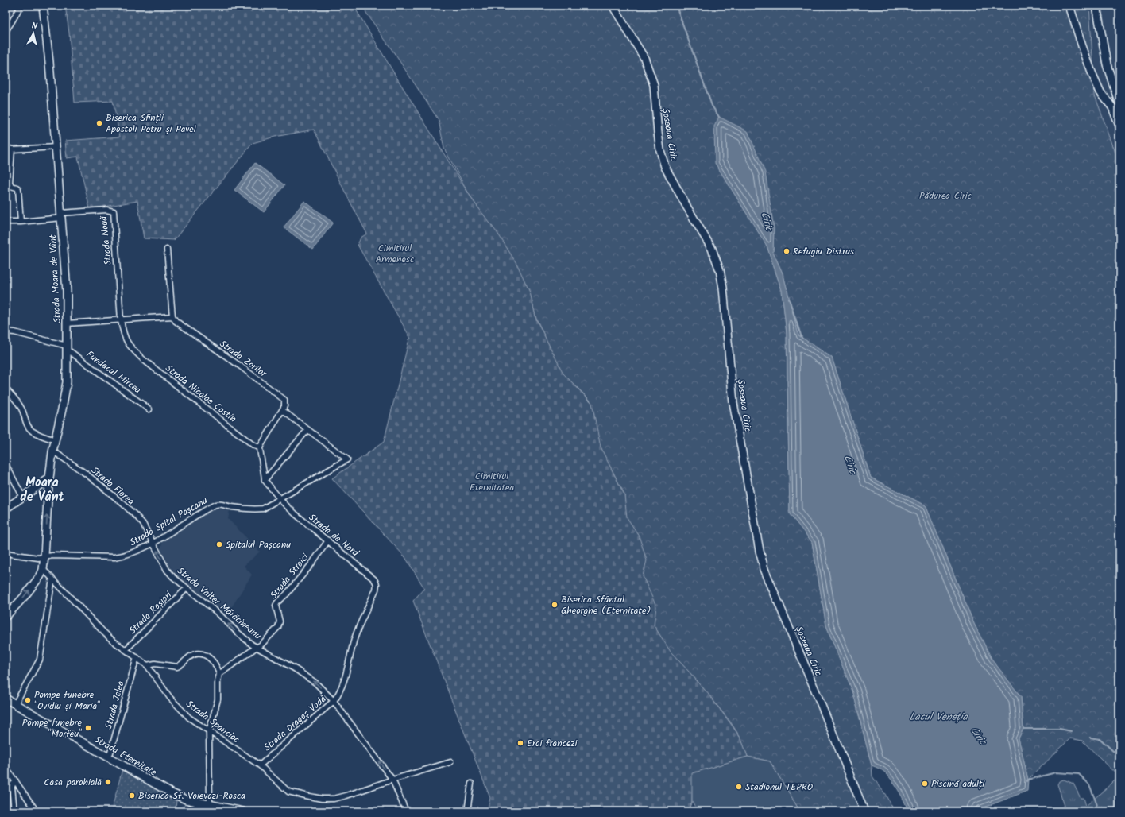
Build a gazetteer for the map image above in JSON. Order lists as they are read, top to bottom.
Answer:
{
  "streets": {
    "street": [
      "Șoseaua Ciric",
      "Strada Nouă",
      "Strada Moara de Vânt",
      "Strada Zorilor",
      "Fundacul Mircea",
      "Strada Nicolae Costin",
      "Strada Florea",
      "Strada Spital Pașcanu",
      "Strada de Nord",
      "Strada Stroici",
      "Strada Valter Mărăcineanu",
      "Strada Roșiori",
      "Strada Jelea",
      "Strada Spancioc",
      "Strada Dragoș Vodă",
      "Strada Eternitate"
    ]
  },
  "crossings": [
    ["Strada Nouă", "Strada Moara de Vânt"],
    ["Strada Nouă", "Strada Nicolae Costin"],
    ["Strada Moara de Vânt", "Fundacul Mircea"],
    ["Strada Moara de Vânt", "Strada Florea"],
    ["Strada Moara de Vânt", "Strada Spital Pașcanu"],
    ["Strada Moara de Vânt", "Strada Spancioc"],
    ["Strada Florea", "Strada Spital Pașcanu"],
    ["Strada Florea", "Strada Valter Mărăcineanu"],
    ["Strada Spital Pașcanu", "Strada de Nord"],
    ["Strada Spital Pașcanu", "Strada Valter Mărăcineanu"],
    ["Strada de Nord", "Strada Stroici"],
    ["Strada de Nord", "Strada Dragoș Vodă"],
    ["Strada Stroici", "Strada Valter Mărăcineanu"],
    ["Strada Valter Mărăcineanu", "Strada Roșiori"],
    ["Strada Valter Mărăcineanu", "Strada Spancioc"],
    ["Strada Valter Mărăcineanu", "Strada Dragoș Vodă"],
    ["Strada Roșiori", "Strada Spancioc"],
    ["Strada Jelea", "Strada Spancioc"],
    ["Strada Jelea", "Strada Eternitate"],
    ["Strada Spancioc", "Strada Dragoș Vodă"]
  ],
  "one_way": ["Strada Valter Mărăcineanu"],
  "districts": ["Moara de Vânt"],
  "water": ["Ciric", "Lacul Veneția"],
  "parks": ["Pădurea Ciric", "Cimitirul Armenesc", "Cimitirul Eternitatea"],
  "places": [
    "Biserica Sfinții Apostoli Petru și Pavel",
    "Refugiu Distrus",
    "Spitalul Pașcanu",
    "Biserica Sfântul Gheorghe (Eternitate)",
    "Pompe funebre \"Ovidiu și Maria\"",
    "Pompe funebre \"Morfeu\"",
    "Eroi francezi",
    "Casa parohială",
    "Piscină adulți",
    "Stadionul TEPRO",
    "Biserica Sf. Voievozi-Rosca"
  ],
  "north": "top"
}
